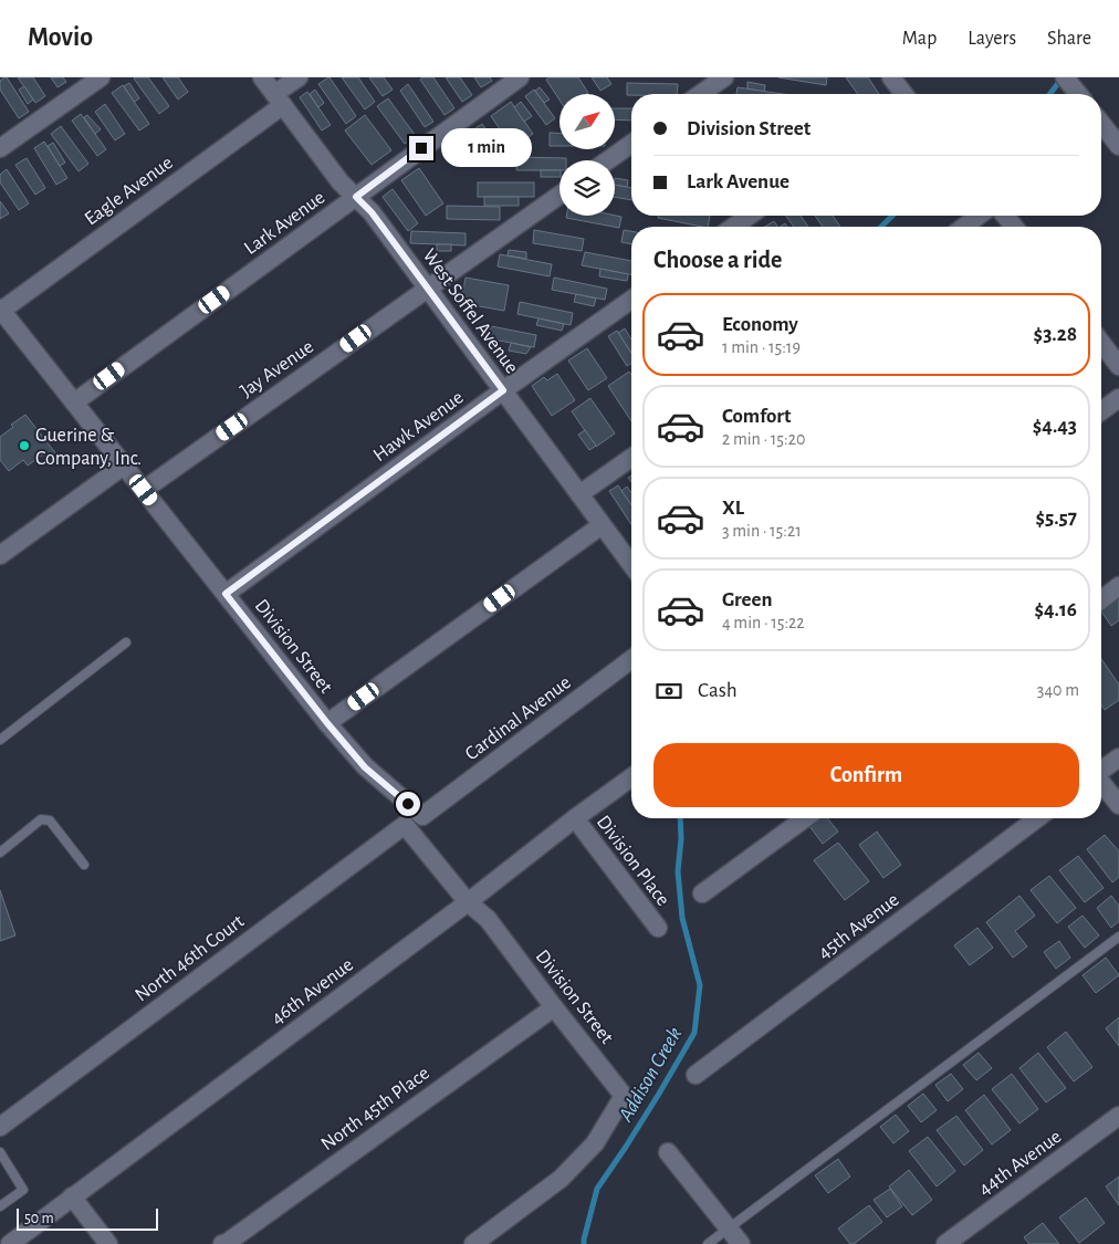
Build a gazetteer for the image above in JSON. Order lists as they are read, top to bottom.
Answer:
{
  "streets": {
    "street": [
      "Eagle Avenue",
      "Lark Avenue",
      "West Soffel Avenue",
      "Jay Avenue",
      "Hawk Avenue",
      "Division Street",
      "Cardinal Avenue",
      "Division Place",
      "45th Avenue",
      "North 46th Court",
      "46th Avenue",
      "North 45th Place",
      "44th Avenue"
    ]
  },
  "crossings": [
    ["Eagle Avenue", "West Soffel Avenue"],
    ["Eagle Avenue", "Division Street"],
    ["Lark Avenue", "West Soffel Avenue"],
    ["Lark Avenue", "Division Street"],
    ["West Soffel Avenue", "Jay Avenue"],
    ["West Soffel Avenue", "Hawk Avenue"],
    ["Jay Avenue", "Division Street"],
    ["Hawk Avenue", "Division Street"],
    ["Division Street", "Cardinal Avenue"],
    ["Division Street", "North 46th Court"],
    ["Division Street", "46th Avenue"],
    ["Division Street", "North 45th Place"],
    ["Division Place", "46th Avenue"]
  ],
  "water": ["Addison Creek"],
  "places": ["Guerine & Company, Inc."],
  "scale_bar": "50 m",
  "north": "top right",
  "page": {
    "header": "Movio",
    "nav": ["Map", "Layers", "Share"],
    "banner": ["Division Street", "Lark Avenue"],
    "bubble": "1 min",
    "heading": "Choose a ride",
    "list": [
      {
        "name": "Economy",
        "note": "1 min · 15:19",
        "value": "$3.28"
      },
      {
        "name": "Comfort",
        "note": "2 min · 15:20",
        "value": "$4.43"
      },
      {
        "name": "XL",
        "note": "3 min · 15:21",
        "value": "$5.57"
      },
      {
        "name": "Green",
        "note": "4 min · 15:22",
        "value": "$4.16"
      }
    ],
    "pay": ["Cash", "340 m"],
    "buttons": "Confirm",
    "scale": "50 m"
  }
}
